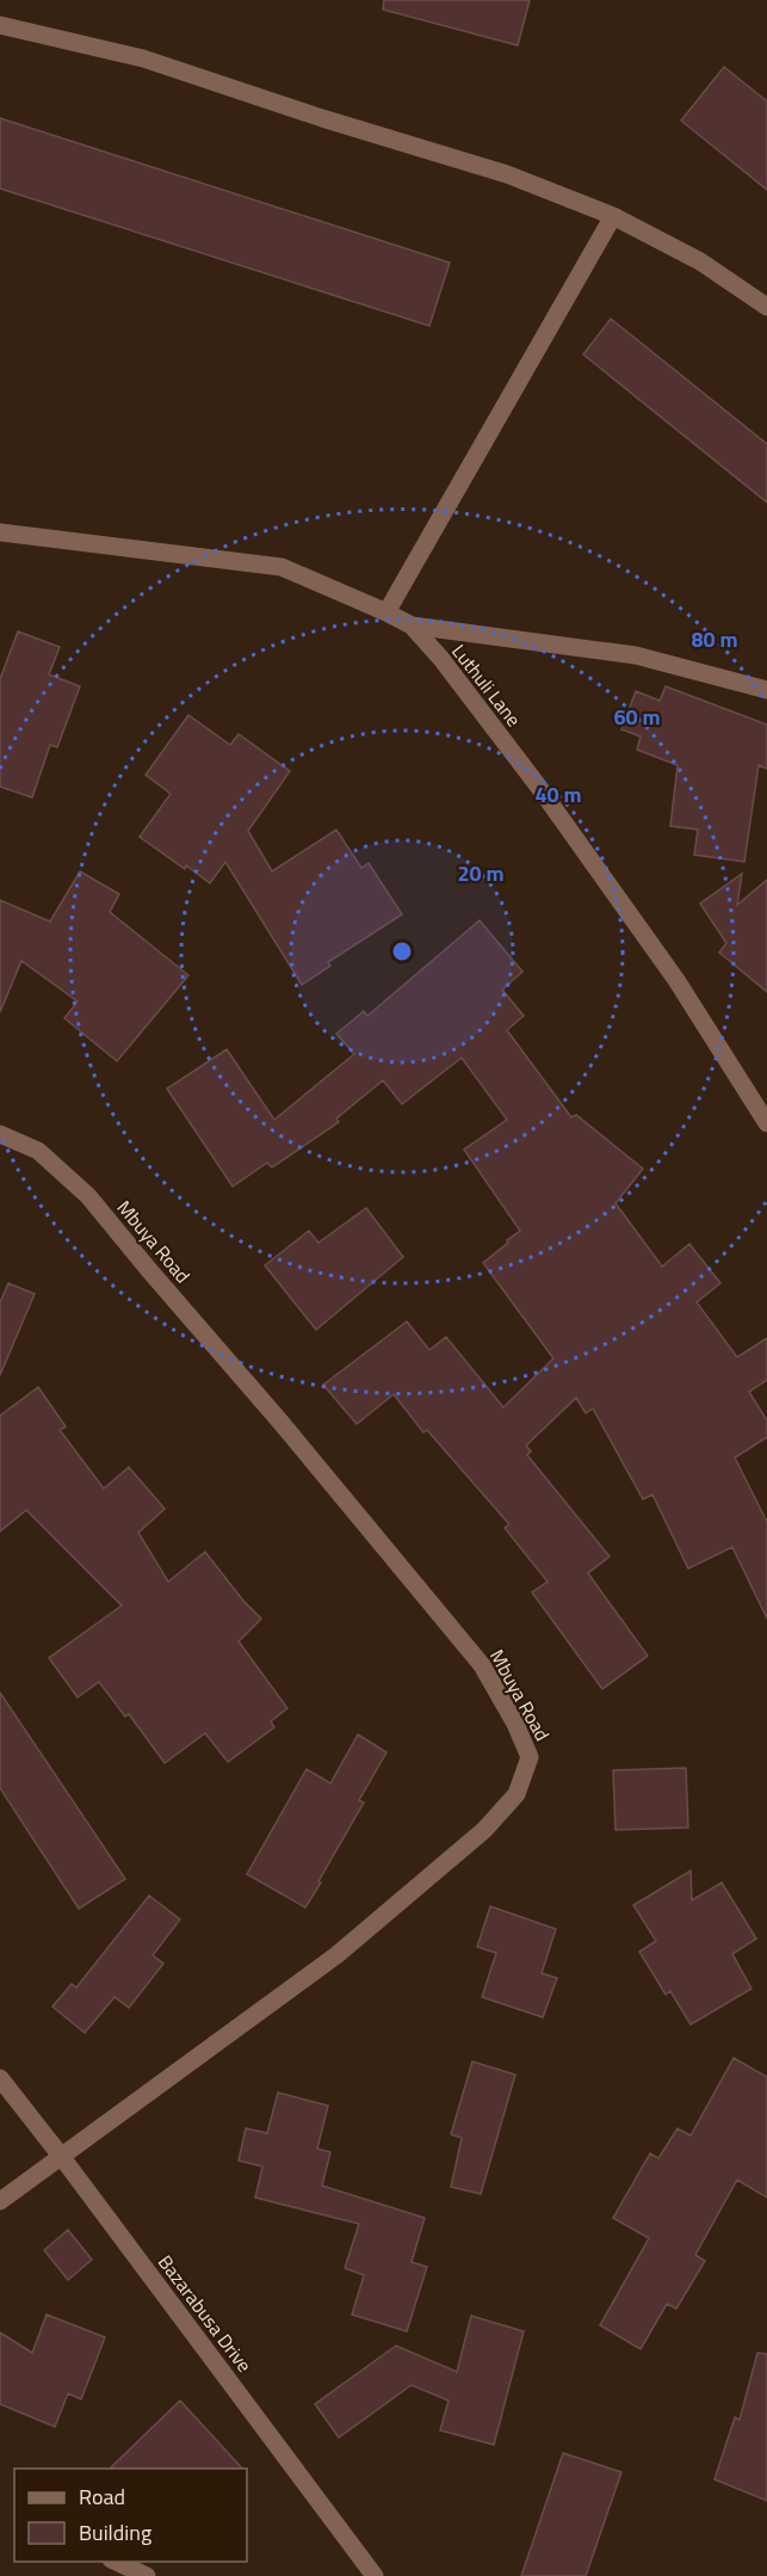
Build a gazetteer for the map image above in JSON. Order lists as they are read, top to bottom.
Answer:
{
  "streets": {
    "street": ["Luthuli Lane", "Mbuya Road", "Bazarabusa Drive"]
  },
  "crossings": [
    ["Mbuya Road", "Bazarabusa Drive"]
  ],
  "legend": ["Road", "Building"],
  "rings": [
    "80 m",
    "60 m",
    "40 m",
    "20 m"
  ]
}
